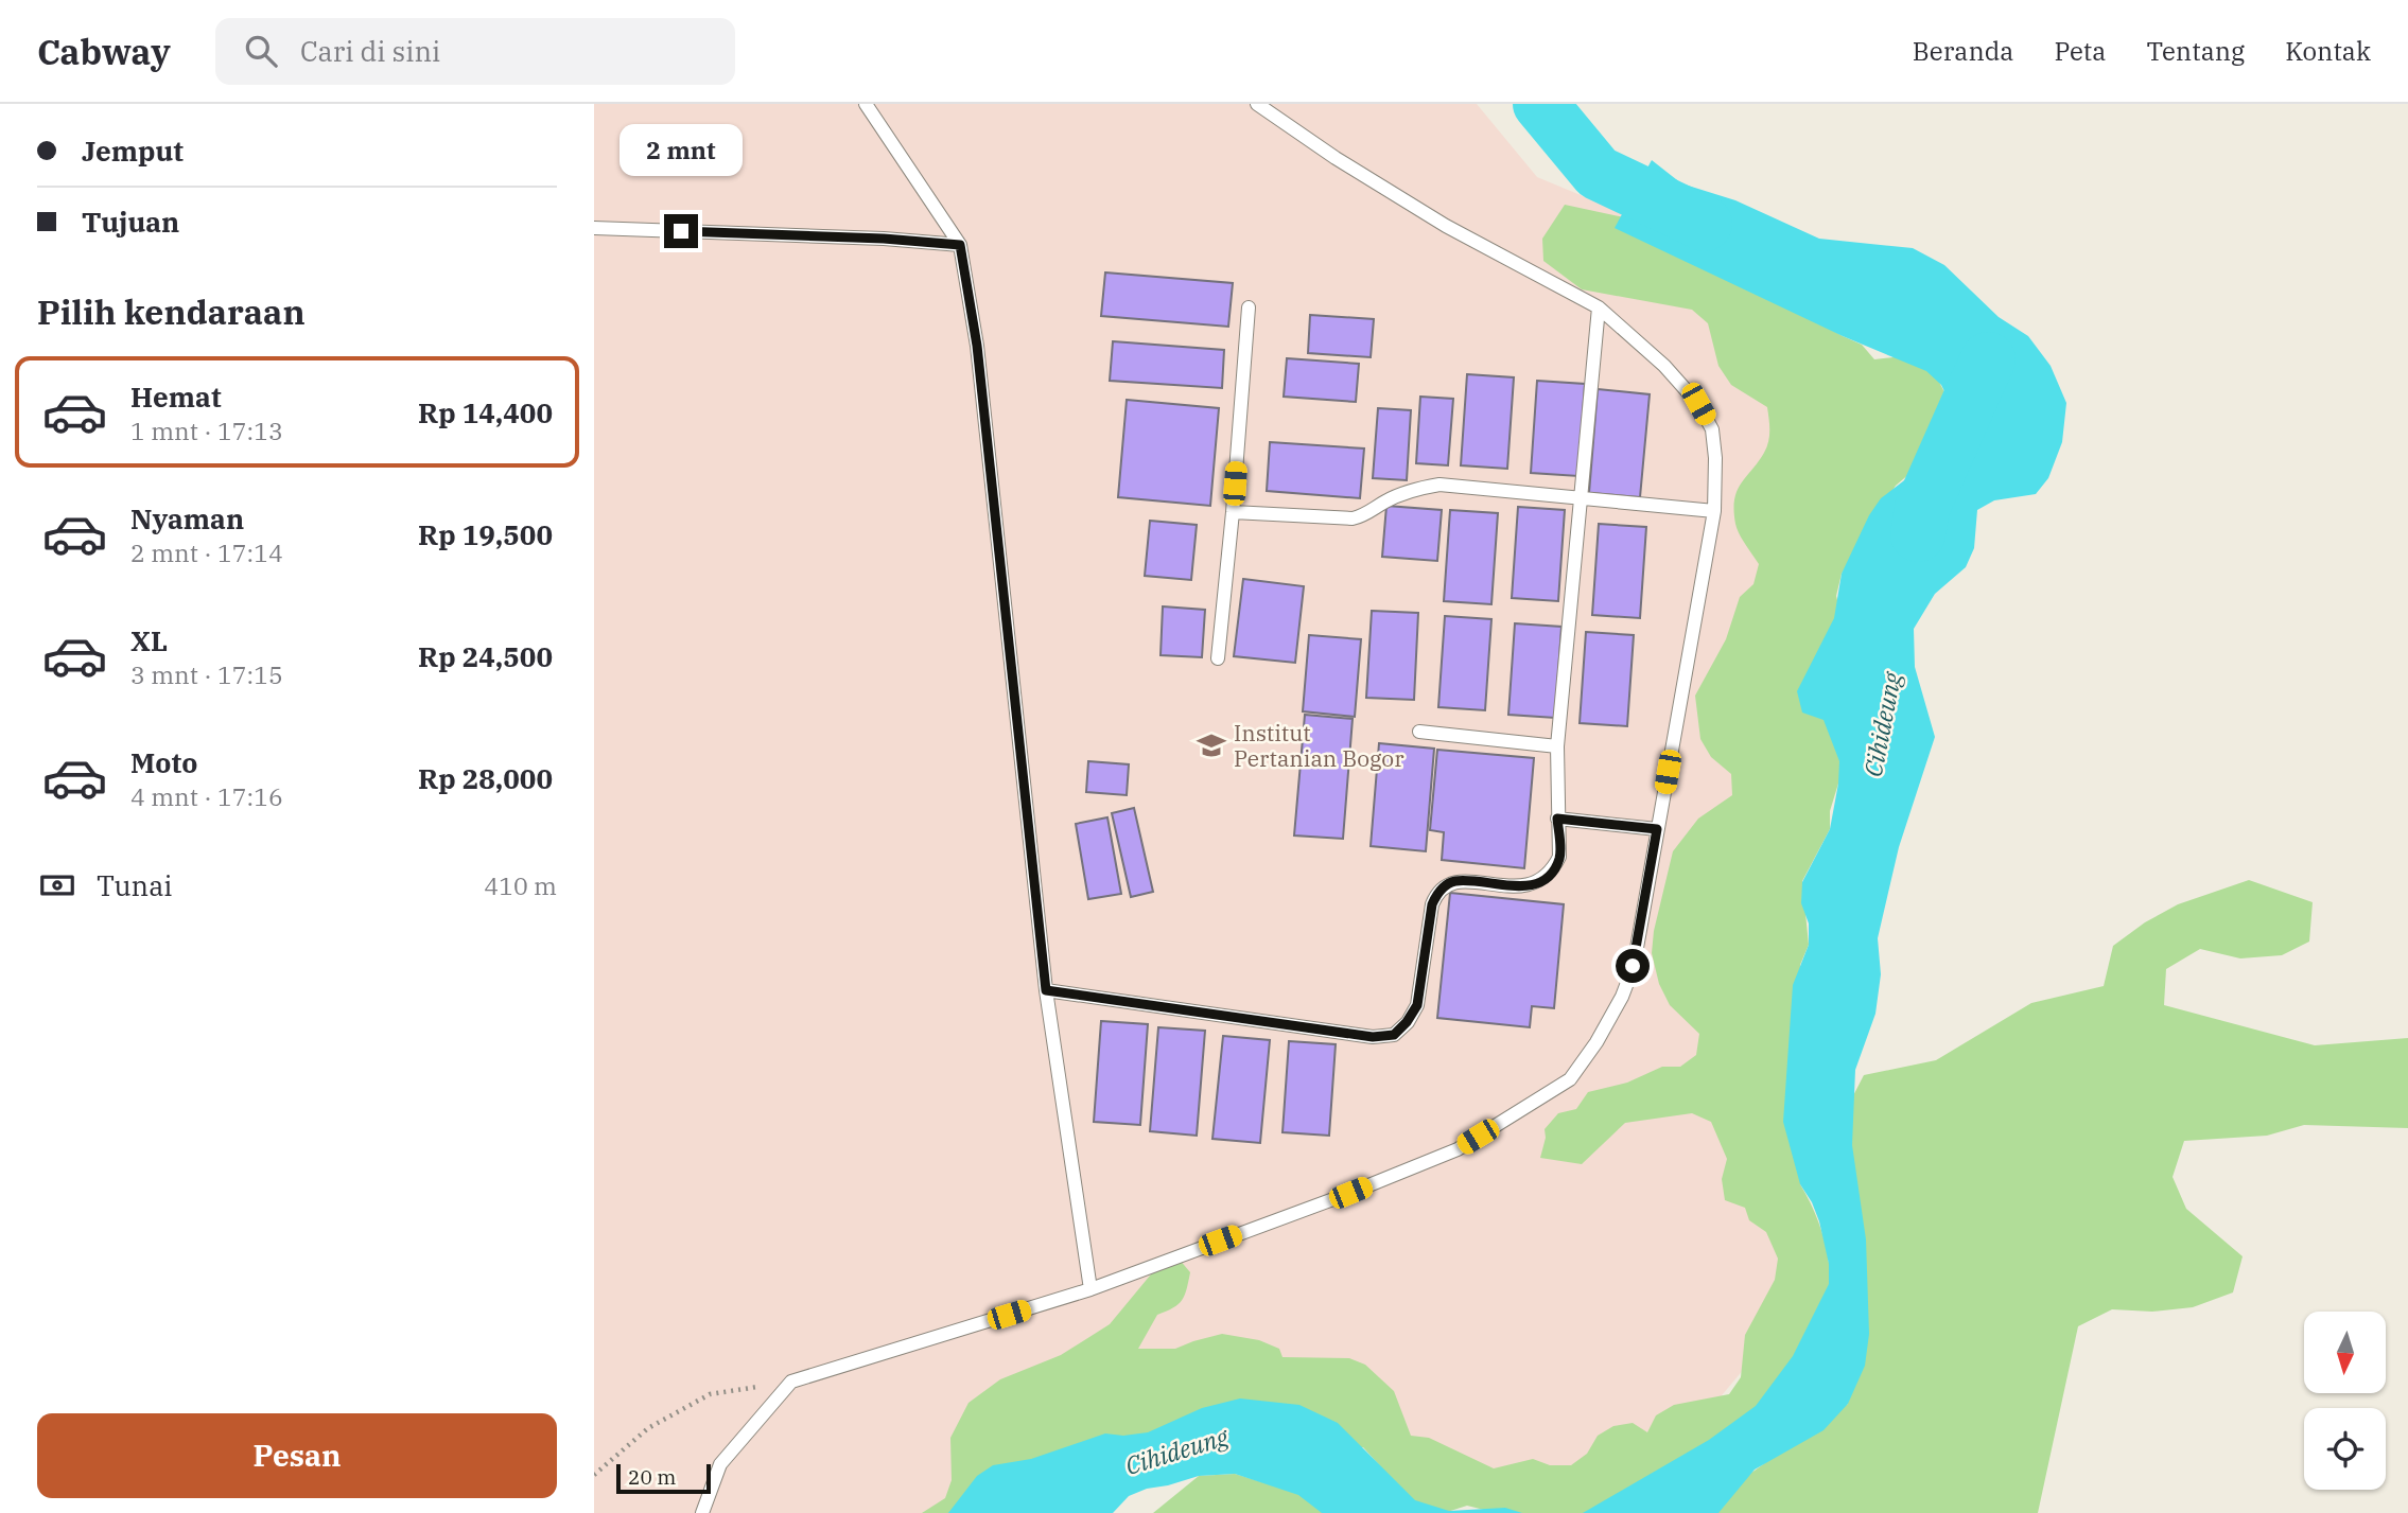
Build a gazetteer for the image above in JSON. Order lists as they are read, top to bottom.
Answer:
{
  "water": ["Cihideung"],
  "places": {
    "school or university": ["Institut Pertanian Bogor"]
  },
  "scale_bar": "20 m",
  "north": "bottom",
  "page": {
    "header": "Cabway",
    "search": "Cari di sini",
    "nav": [
      "Beranda",
      "Peta",
      "Tentang",
      "Kontak"
    ],
    "banner": ["Jemput", "Tujuan"],
    "bubble": "2 mnt",
    "heading": "Pilih kendaraan",
    "list": [
      {
        "name": "Hemat",
        "note": "1 mnt · 17:13",
        "value": "Rp 14,400"
      },
      {
        "name": "Nyaman",
        "note": "2 mnt · 17:14",
        "value": "Rp 19,500"
      },
      {
        "name": "XL",
        "note": "3 mnt · 17:15",
        "value": "Rp 24,500"
      },
      {
        "name": "Moto",
        "note": "4 mnt · 17:16",
        "value": "Rp 28,000"
      }
    ],
    "pay": ["Tunai", "410 m"],
    "buttons": "Pesan",
    "scale": "20 m"
  }
}
